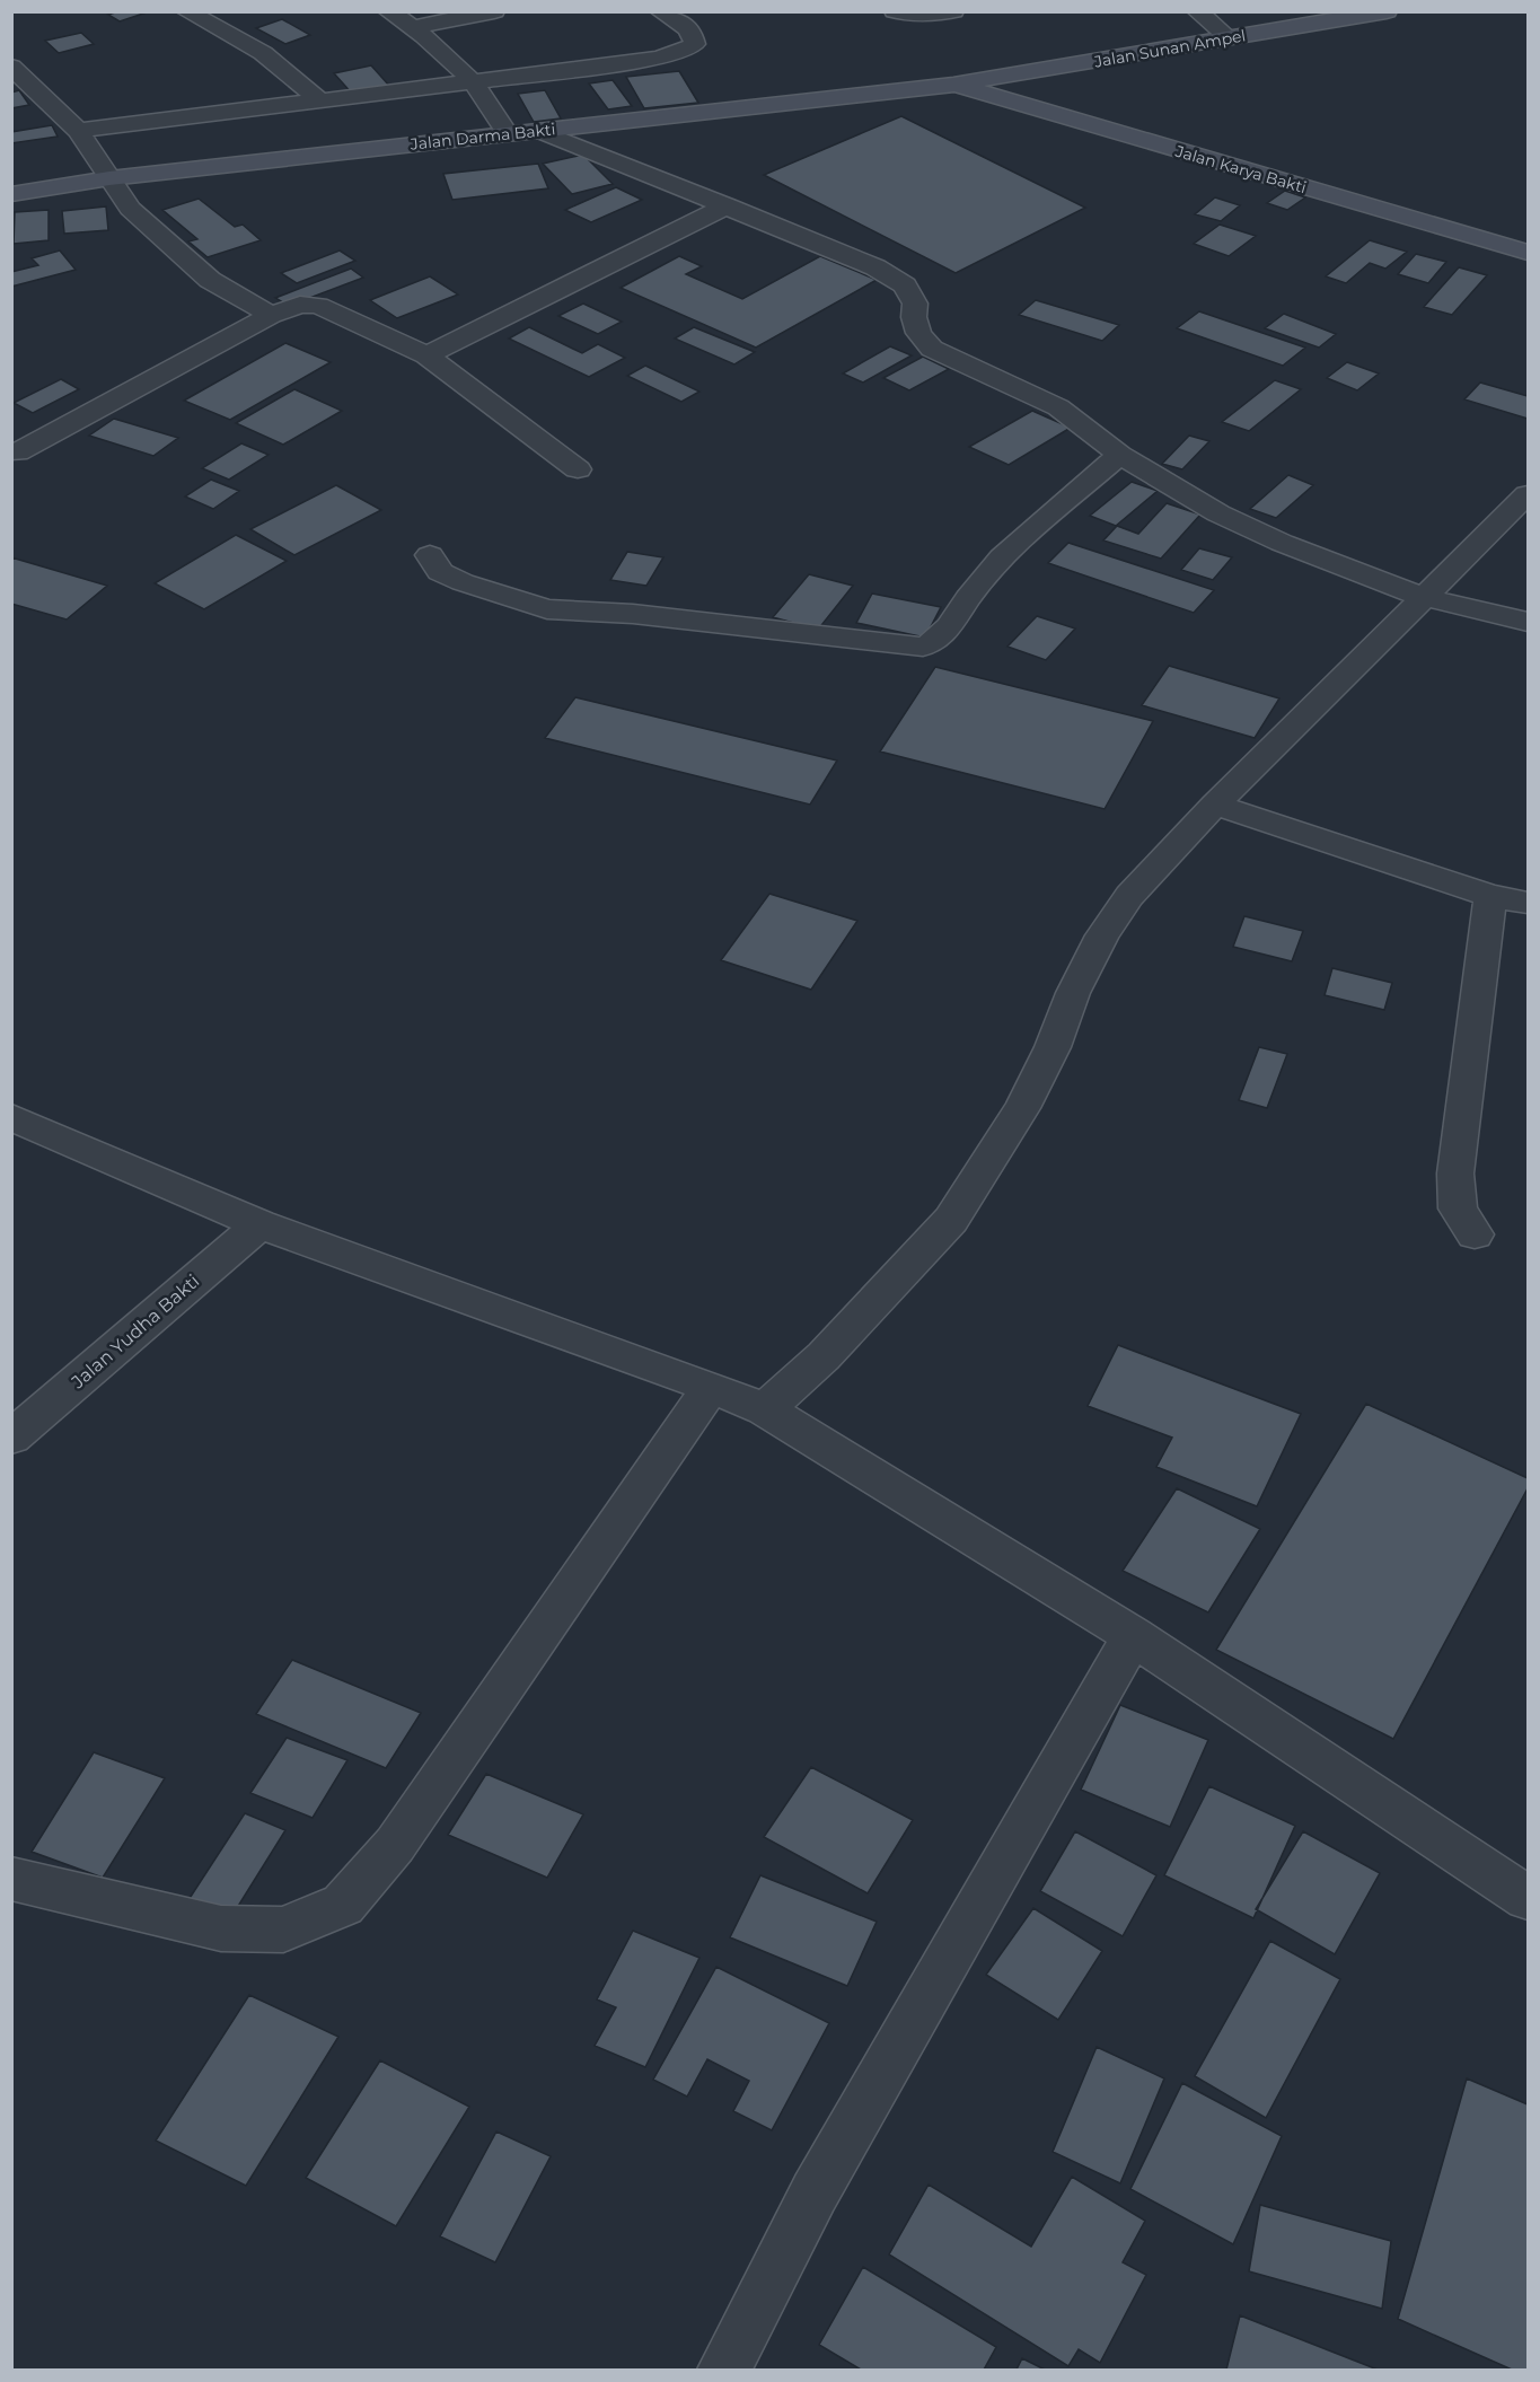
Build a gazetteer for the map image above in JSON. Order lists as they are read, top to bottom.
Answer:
{
  "streets": {
    "street": [
      "Jalan Sunan Ampel",
      "Jalan Darma Bakti",
      "Jalan Karya Bakti",
      "Jalan Yudha Bakti"
    ]
  },
  "crossings": [
    ["Jalan Sunan Ampel", "Jalan Darma Bakti"],
    ["Jalan Sunan Ampel", "Jalan Karya Bakti"],
    ["Jalan Darma Bakti", "Jalan Karya Bakti"]
  ]
}
